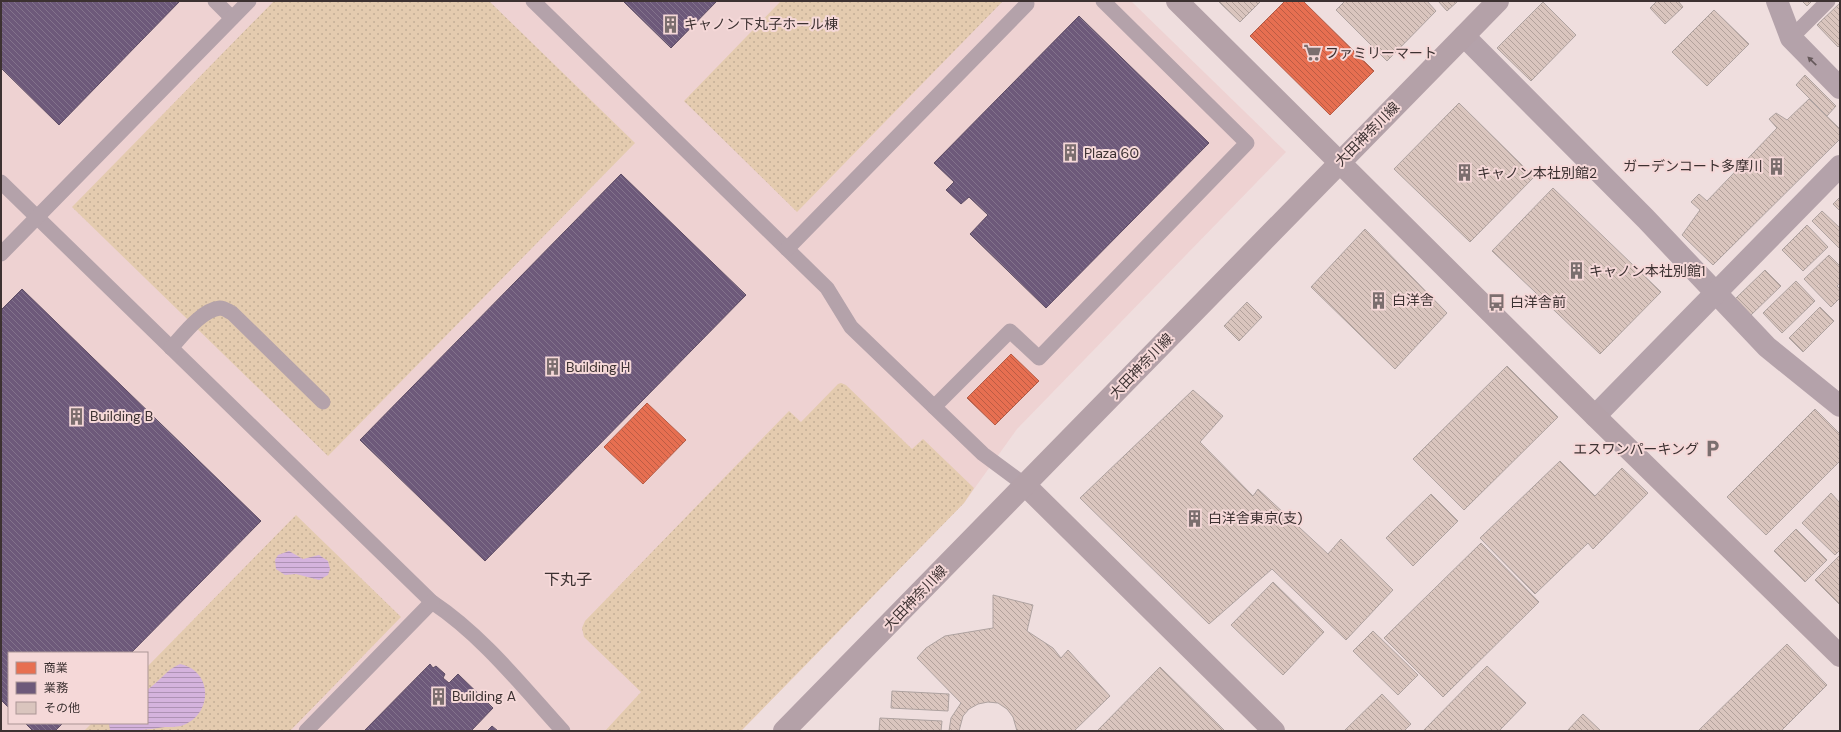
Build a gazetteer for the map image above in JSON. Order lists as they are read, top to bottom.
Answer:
{
  "streets": {
    "street": ["大田神奈川線"]
  },
  "districts": ["下丸子"],
  "places": {
    "building": [
      "キャノン下丸子ホール棟",
      "Plaza 60",
      "ガーデンコート多摩川",
      "キャノン本社別館2",
      "キャノン本社別館1",
      "白洋舎",
      "Building H",
      "Building B",
      "白洋舎東京(支)",
      "Building A"
    ],
    "supermarket": ["ファミリーマート"],
    "bus stop": ["白洋舎前"],
    "parking": ["エスワンパーキング"]
  },
  "legend": ["商業", "業務", "その他"]
}
